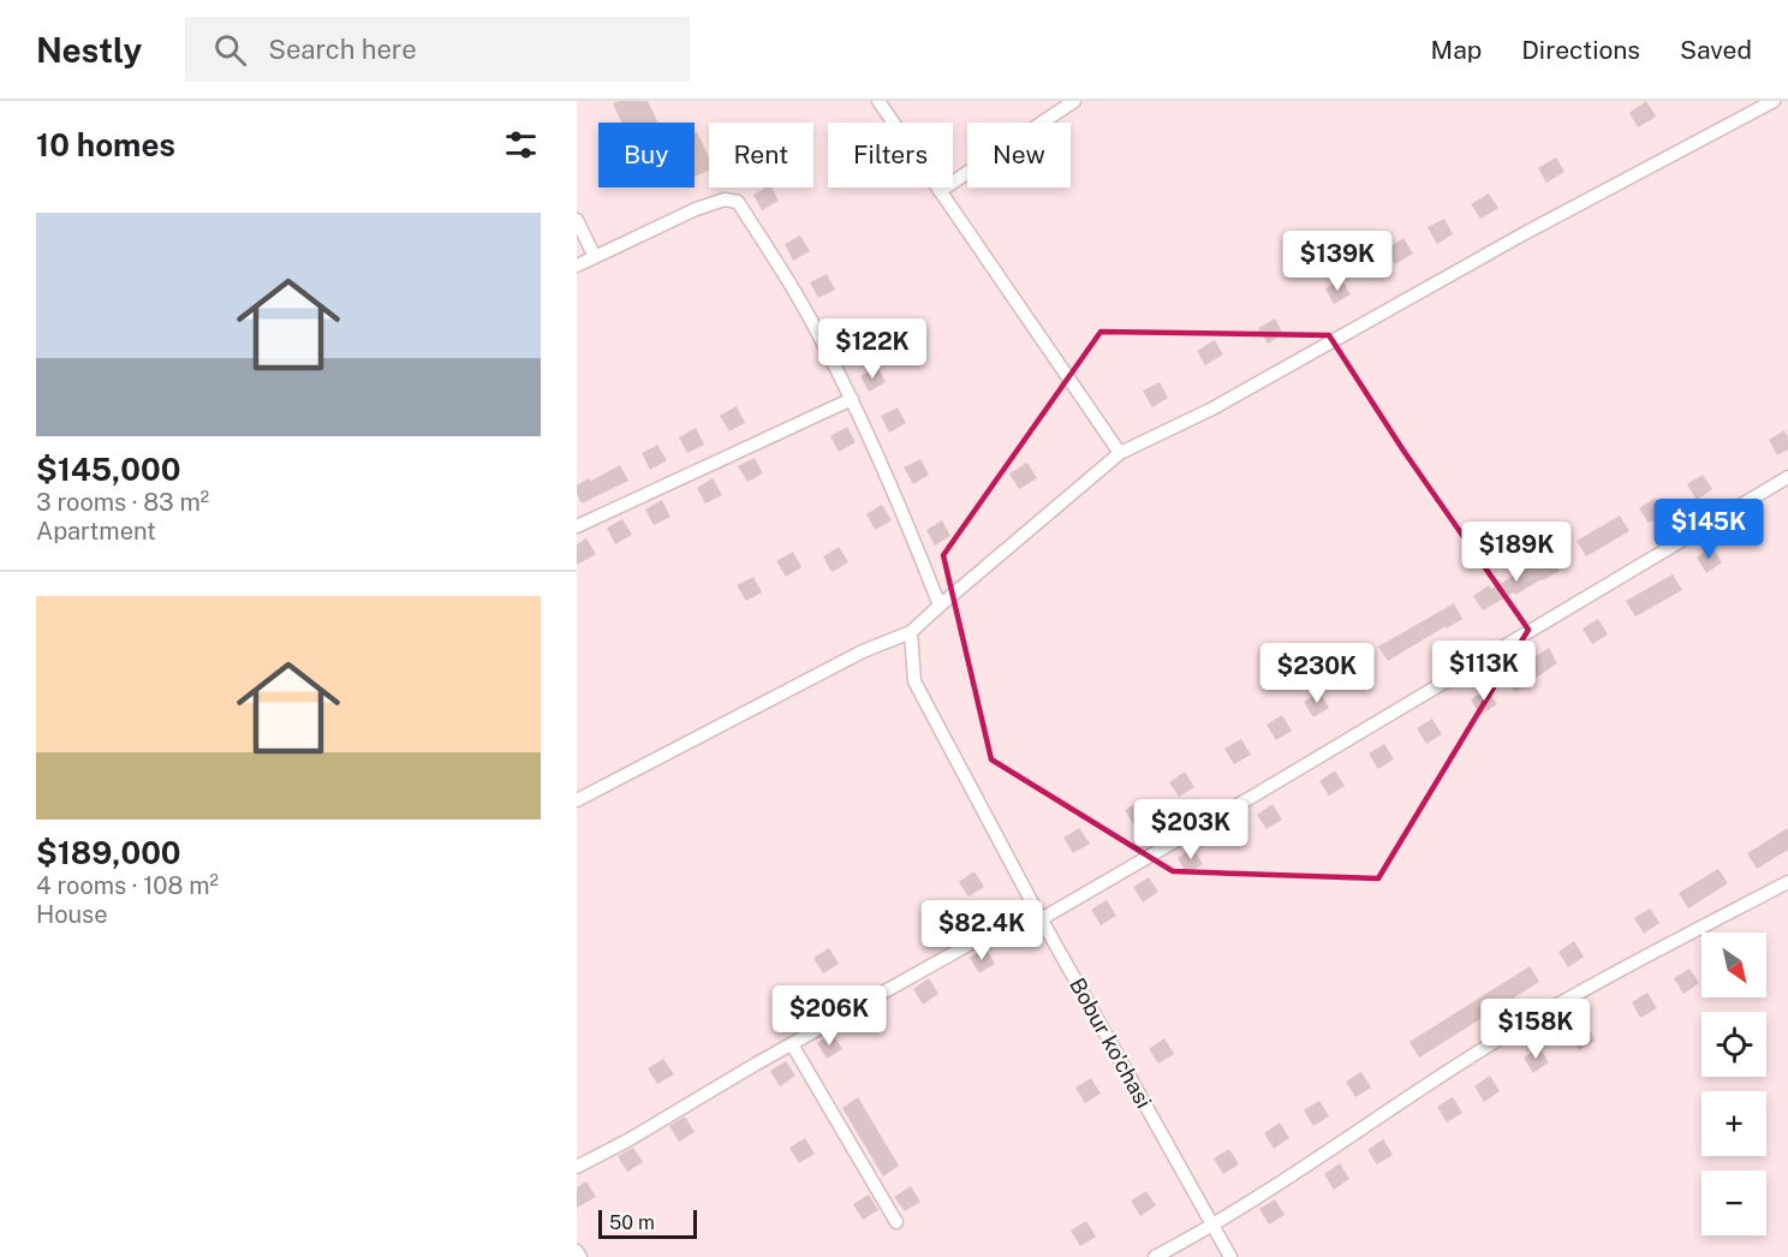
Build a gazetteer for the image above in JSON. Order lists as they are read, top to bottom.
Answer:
{
  "streets": {
    "street": ["Bobur ko'chasi"]
  },
  "scale_bar": "50 m",
  "north": "bottom right",
  "page": {
    "header": "Nestly",
    "search": "Search here",
    "nav": ["Map", "Directions", "Saved"],
    "heading": "10 homes",
    "chip": [
      "Buy",
      "Rent",
      "Filters",
      "New"
    ],
    "list": [
      {
        "name": "$145,000",
        "note": "3 rooms · 83 m² · Apartment"
      },
      {
        "name": "$189,000",
        "note": "4 rooms · 108 m² · House"
      }
    ],
    "price": [
      "$139K",
      "$122K",
      "$145K",
      "$189K",
      "$113K",
      "$230K",
      "$203K",
      "$82.4K",
      "$206K",
      "$158K"
    ],
    "map_buttons": ["+", "−"],
    "scale": "50 m"
  }
}
